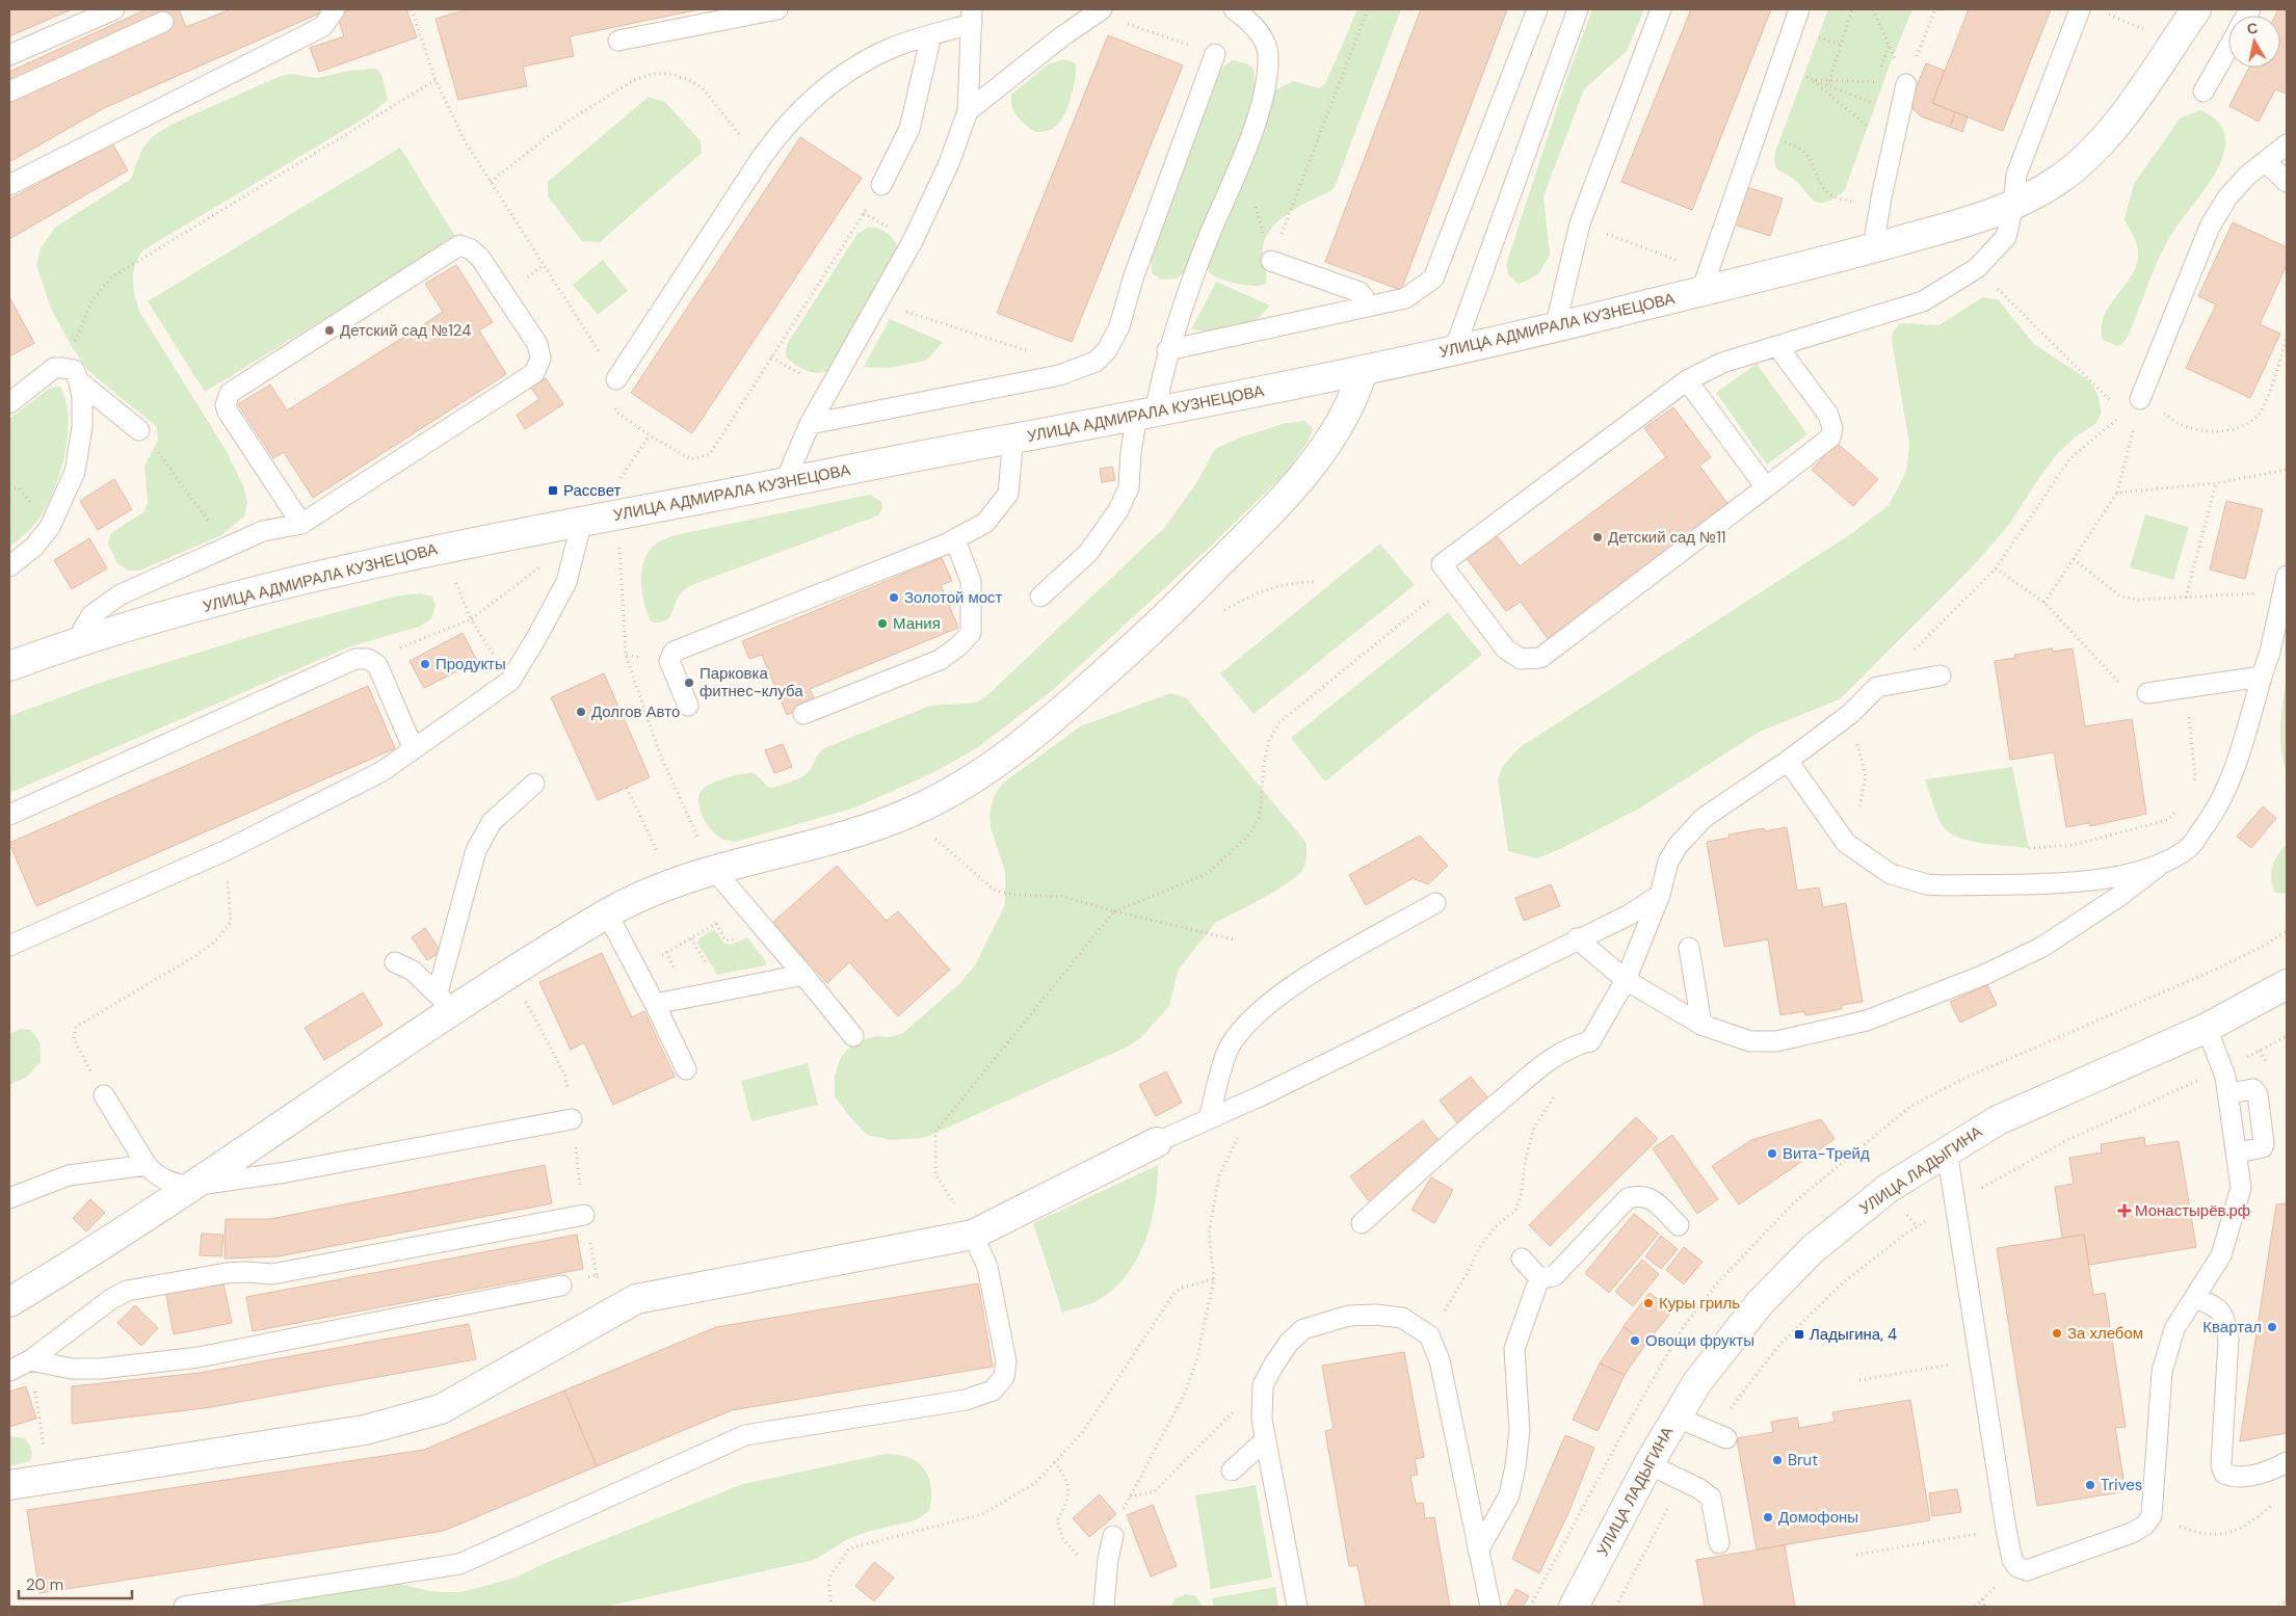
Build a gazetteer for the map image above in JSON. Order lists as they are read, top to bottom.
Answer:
{
  "streets": {
    "street": ["УЛИЦА АДМИРАЛА КУЗНЕЦОВА", "УЛИЦА ЛАДЫГИНА"]
  },
  "places": {
    "other": [
      "Детский сад №124",
      "Детский сад №11",
      "Золотой мост",
      "Мания",
      "Продукты",
      "Парковка фитнес-клуба",
      "Долгов Авто",
      "Вита-Трейд",
      "Куры гриль",
      "Квартал",
      "За хлебом",
      "Овощи фрукты",
      "Brut",
      "Trives",
      "Домофоны"
    ],
    "transit": ["Рассвет", "Ладыгина, 4"],
    "health": ["Монастырёв.рф"]
  },
  "scale_bar": "20 m",
  "north": "top"
}
